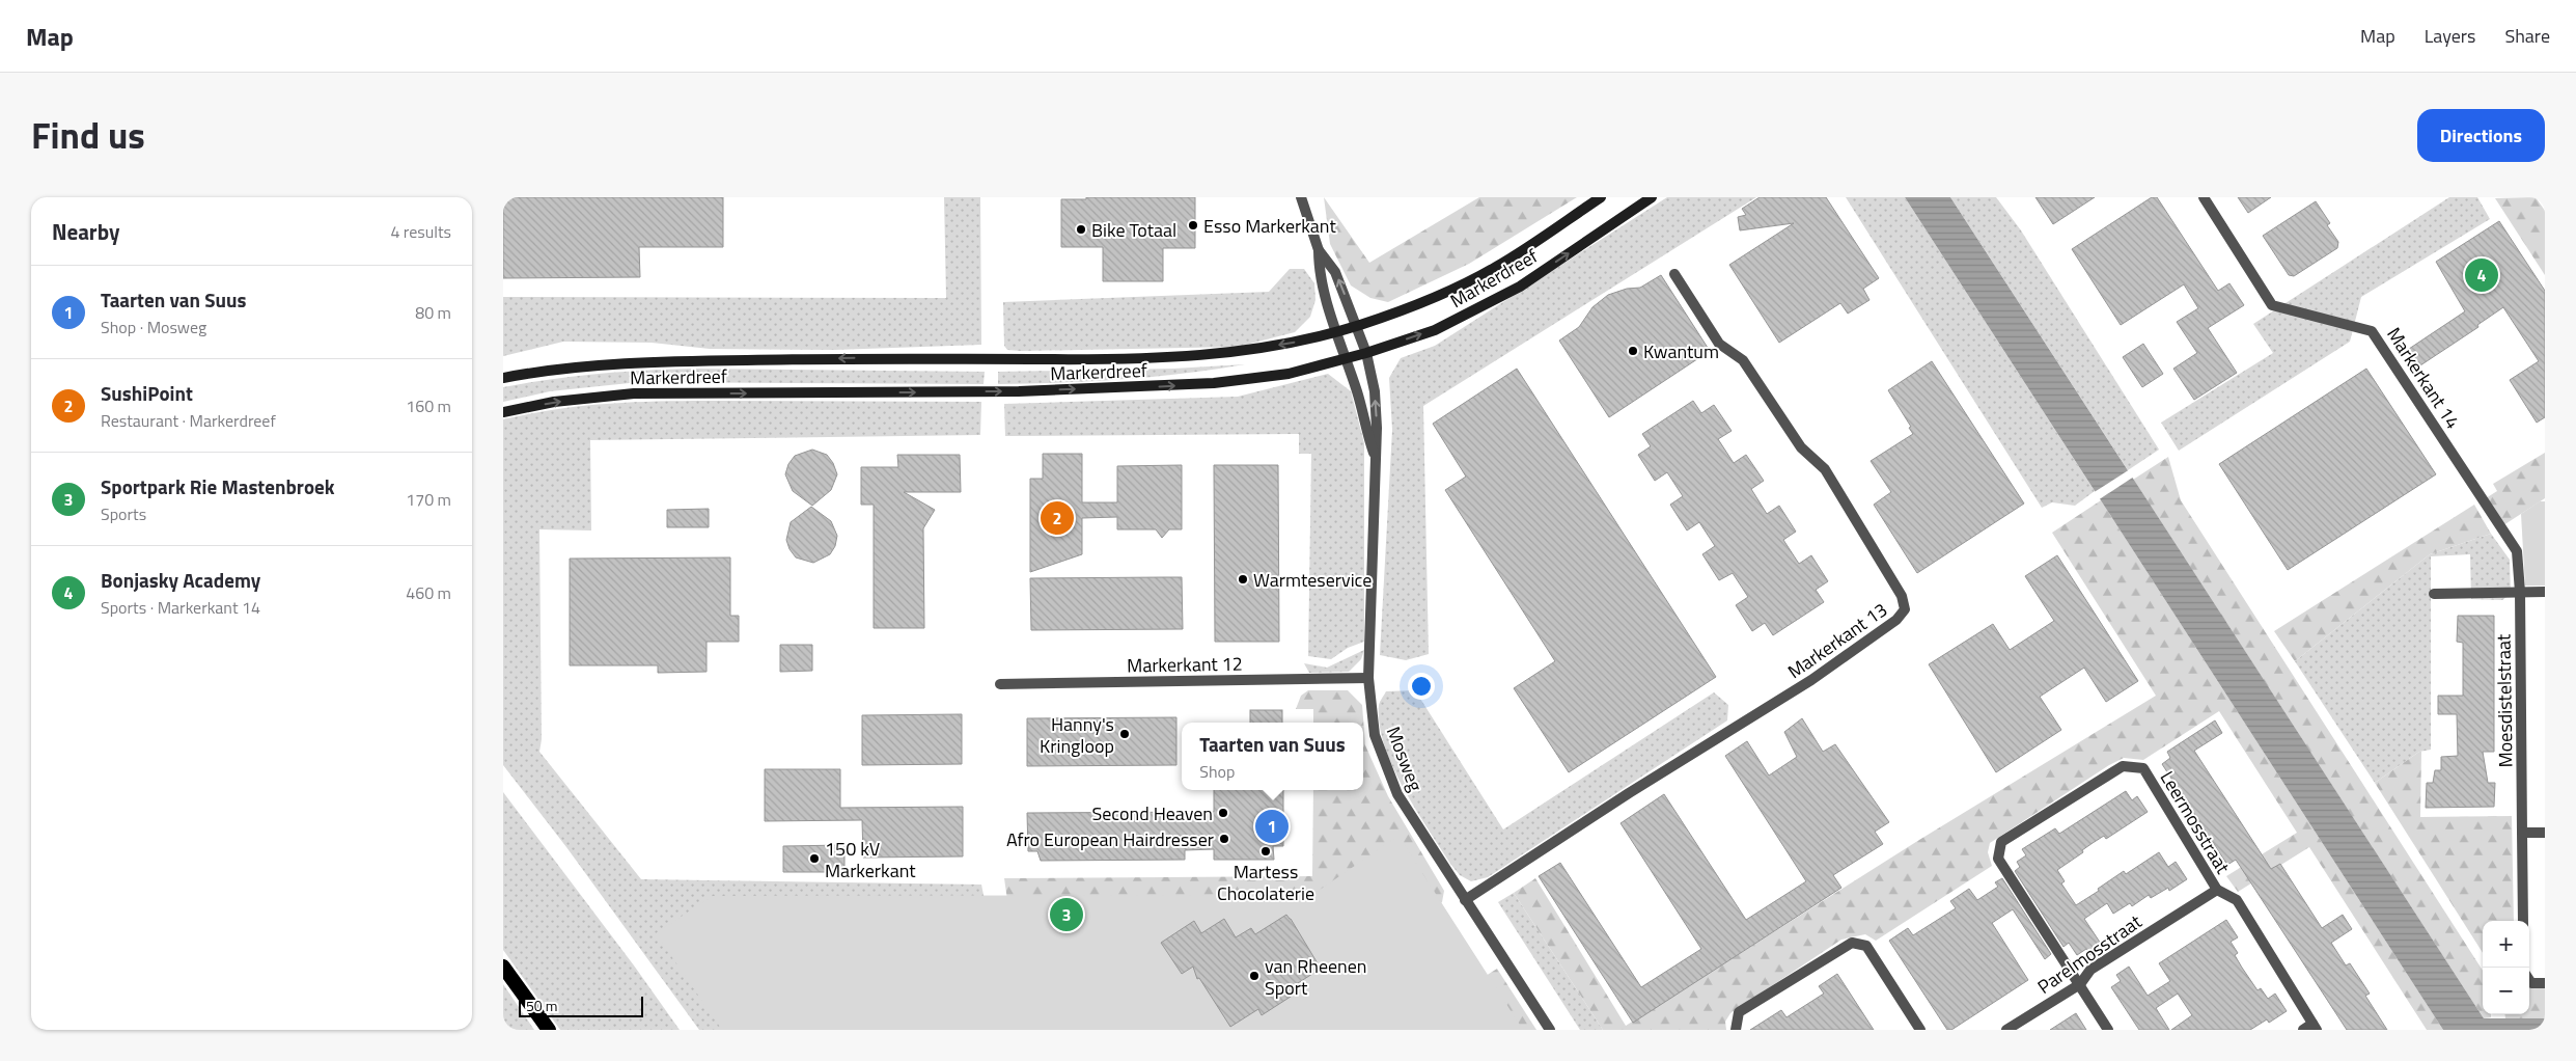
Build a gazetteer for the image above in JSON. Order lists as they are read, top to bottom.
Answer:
{
  "streets": {
    "main road": ["Markerdreef"],
    "street": [
      "Markerkant 14",
      "Markerkant 13",
      "Markerkant 12",
      "Moesdistelstraat",
      "Mosweg",
      "Leermosstraat",
      "Parelmosstraat"
    ]
  },
  "crossings": [
    ["Markerdreef", "Mosweg"],
    ["Markerkant 14", "Moesdistelstraat"],
    ["Markerkant 13", "Mosweg"],
    ["Markerkant 12", "Mosweg"],
    ["Leermosstraat", "Parelmosstraat"]
  ],
  "places": [
    "Esso Markerkant",
    "Bike Totaal",
    "Kwantum",
    "Warmteservice",
    "Hanny's Kringloop",
    "Second Heaven",
    "Afro European Hairdresser",
    "Martess Chocolaterie",
    "150 kV Markerkant",
    "van Rheenen Sport"
  ],
  "scale_bar": "50 m",
  "page": {
    "header": "Map",
    "nav": ["Map", "Layers", "Share"],
    "title": "Find us",
    "buttons": "Directions",
    "heading": ["Nearby", "4 results"],
    "pins": [
      "4",
      "2",
      "1",
      "3"
    ],
    "list": [
      {
        "mark": "1",
        "name": "Taarten van Suus",
        "note": "Shop · Mosweg",
        "value": "80 m"
      },
      {
        "mark": "2",
        "name": "SushiPoint",
        "note": "Restaurant · Markerdreef",
        "value": "160 m"
      },
      {
        "mark": "3",
        "name": "Sportpark Rie Mastenbroek",
        "note": "Sports",
        "value": "170 m"
      },
      {
        "mark": "4",
        "name": "Bonjasky Academy",
        "note": "Sports · Markerkant 14",
        "value": "460 m"
      }
    ],
    "popup": ["Taarten van Suus", "Shop"],
    "map_buttons": ["+", "−"],
    "scale": "50 m"
  }
}
